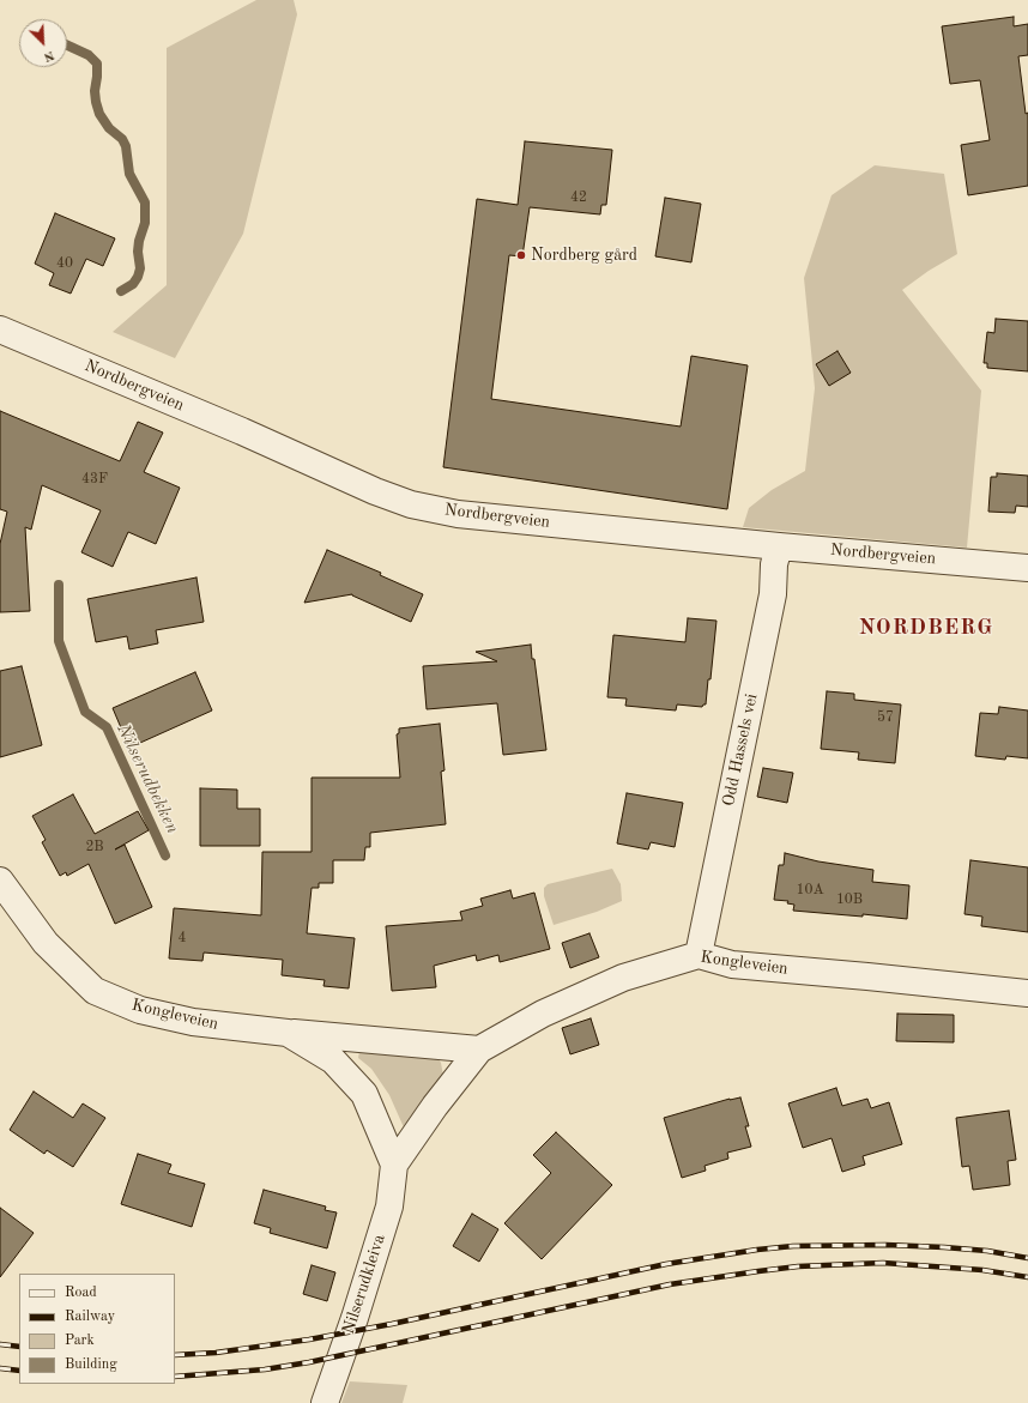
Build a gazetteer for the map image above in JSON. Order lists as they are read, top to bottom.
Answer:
{
  "streets": {
    "street": [
      "Nordbergveien",
      "Odd Hassels vei",
      "Kongleveien",
      "Nilserudkleiva"
    ]
  },
  "crossings": [
    ["Nordbergveien", "Odd Hassels vei"],
    ["Odd Hassels vei", "Kongleveien"],
    ["Kongleveien", "Nilserudkleiva"]
  ],
  "districts": ["NORDBERG"],
  "water": ["Nilserudbekken"],
  "places": ["Nordberg gård"],
  "house_numbers": [
    "42",
    "40",
    "43F",
    "57",
    "2B",
    "10A",
    "10B",
    "4"
  ],
  "legend": [
    "Road",
    "Railway",
    "Park",
    "Building"
  ],
  "north": "bottom right"
}
